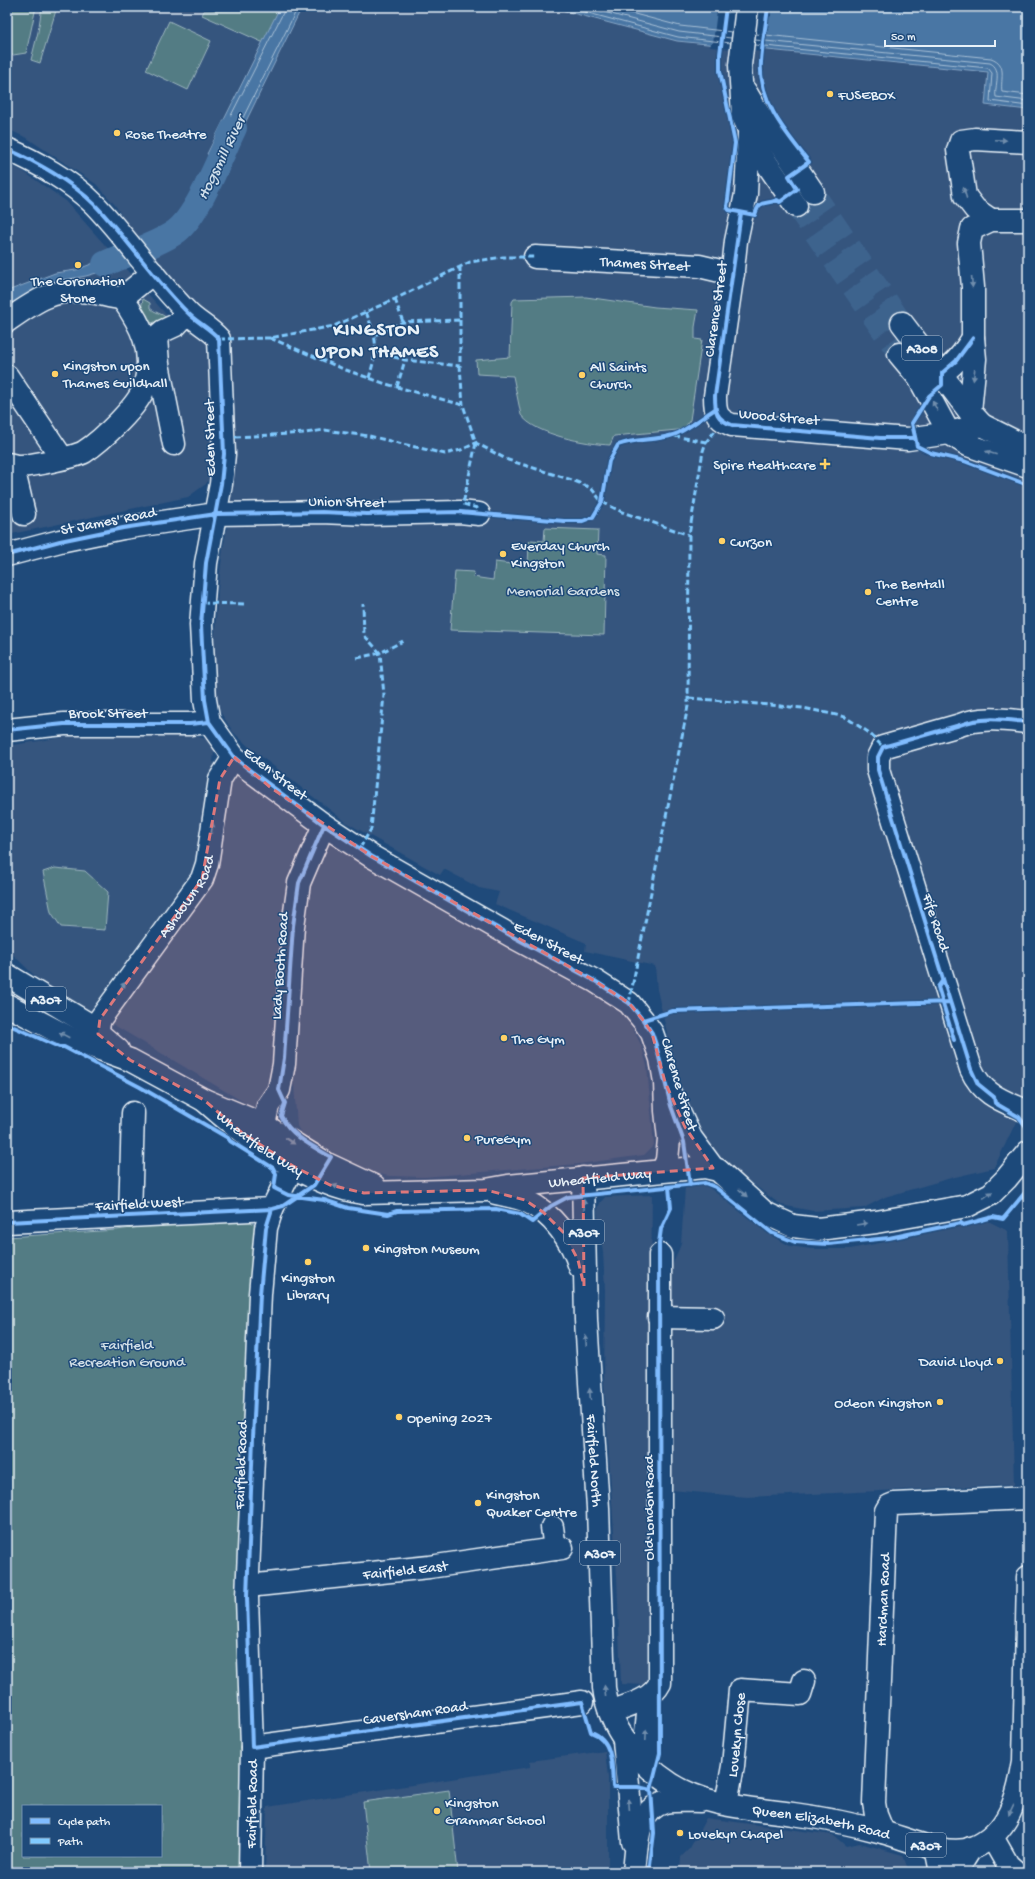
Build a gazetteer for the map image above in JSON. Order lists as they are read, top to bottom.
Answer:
{
  "streets": {
    "street": [
      "Thames Street",
      "Clarence Street",
      "A308",
      "Wood Street",
      "Eden Street",
      "Union Street",
      "St James' Road",
      "Brook Street",
      "Ashdown Road",
      "Fife Road",
      "Lady Booth Road",
      "A307",
      "Wheatfield Way",
      "Fairfield West",
      "Fairfield North",
      "Fairfield Road",
      "Old London Road",
      "Fairfield East",
      "Hardman Road",
      "Caversham Road",
      "Lovekyn Close",
      "Queen Elizabeth Road"
    ]
  },
  "crossings": [
    ["Thames Street", "Clarence Street"],
    ["Clarence Street", "Wood Street"],
    ["Clarence Street", "Eden Street"],
    ["Clarence Street", "Wheatfield Way"],
    ["A308", "Wood Street"],
    ["Eden Street", "Union Street"],
    ["Eden Street", "St James' Road"],
    ["Eden Street", "Brook Street"],
    ["Eden Street", "Ashdown Road"],
    ["Eden Street", "Lady Booth Road"],
    ["Union Street", "St James' Road"],
    ["Ashdown Road", "Wheatfield Way"],
    ["Lady Booth Road", "Wheatfield Way"],
    ["A307", "Queen Elizabeth Road"],
    ["Wheatfield Way", "Fairfield North"],
    ["Wheatfield Way", "Fairfield Road"],
    ["Fairfield West", "Fairfield Road"],
    ["Fairfield North", "Queen Elizabeth Road"],
    ["Fairfield Road", "Fairfield East"],
    ["Fairfield Road", "Caversham Road"],
    ["Old London Road", "Queen Elizabeth Road"],
    ["Hardman Road", "Queen Elizabeth Road"],
    ["Lovekyn Close", "Queen Elizabeth Road"]
  ],
  "one_way": ["Ashdown Road", "Fairfield North"],
  "districts": ["KINGSTON UPON THAMES"],
  "water": ["Hogsmill River"],
  "parks": ["Memorial Gardens", "Fairfield Recreation Ground"],
  "places": {
    "other": [
      "FUSEBOX",
      "Rose Theatre",
      "The Coronation Stone",
      "Kingston upon Thames Guildhall",
      "All Saints Church",
      "Curzon",
      "Everday Church Kingston",
      "The Bentall Centre",
      "The Gym",
      "PureGym",
      "Kingston Museum",
      "Kingston Library",
      "David Lloyd",
      "Odeon Kingston",
      "Opening 2027",
      "Kingston Quaker Centre",
      "Kingston Grammar School",
      "Lovekyn Chapel"
    ],
    "health": ["Spire Healthcare"]
  },
  "legend": ["Cycle path", "Path"],
  "scale_bar": "50 m"
}
